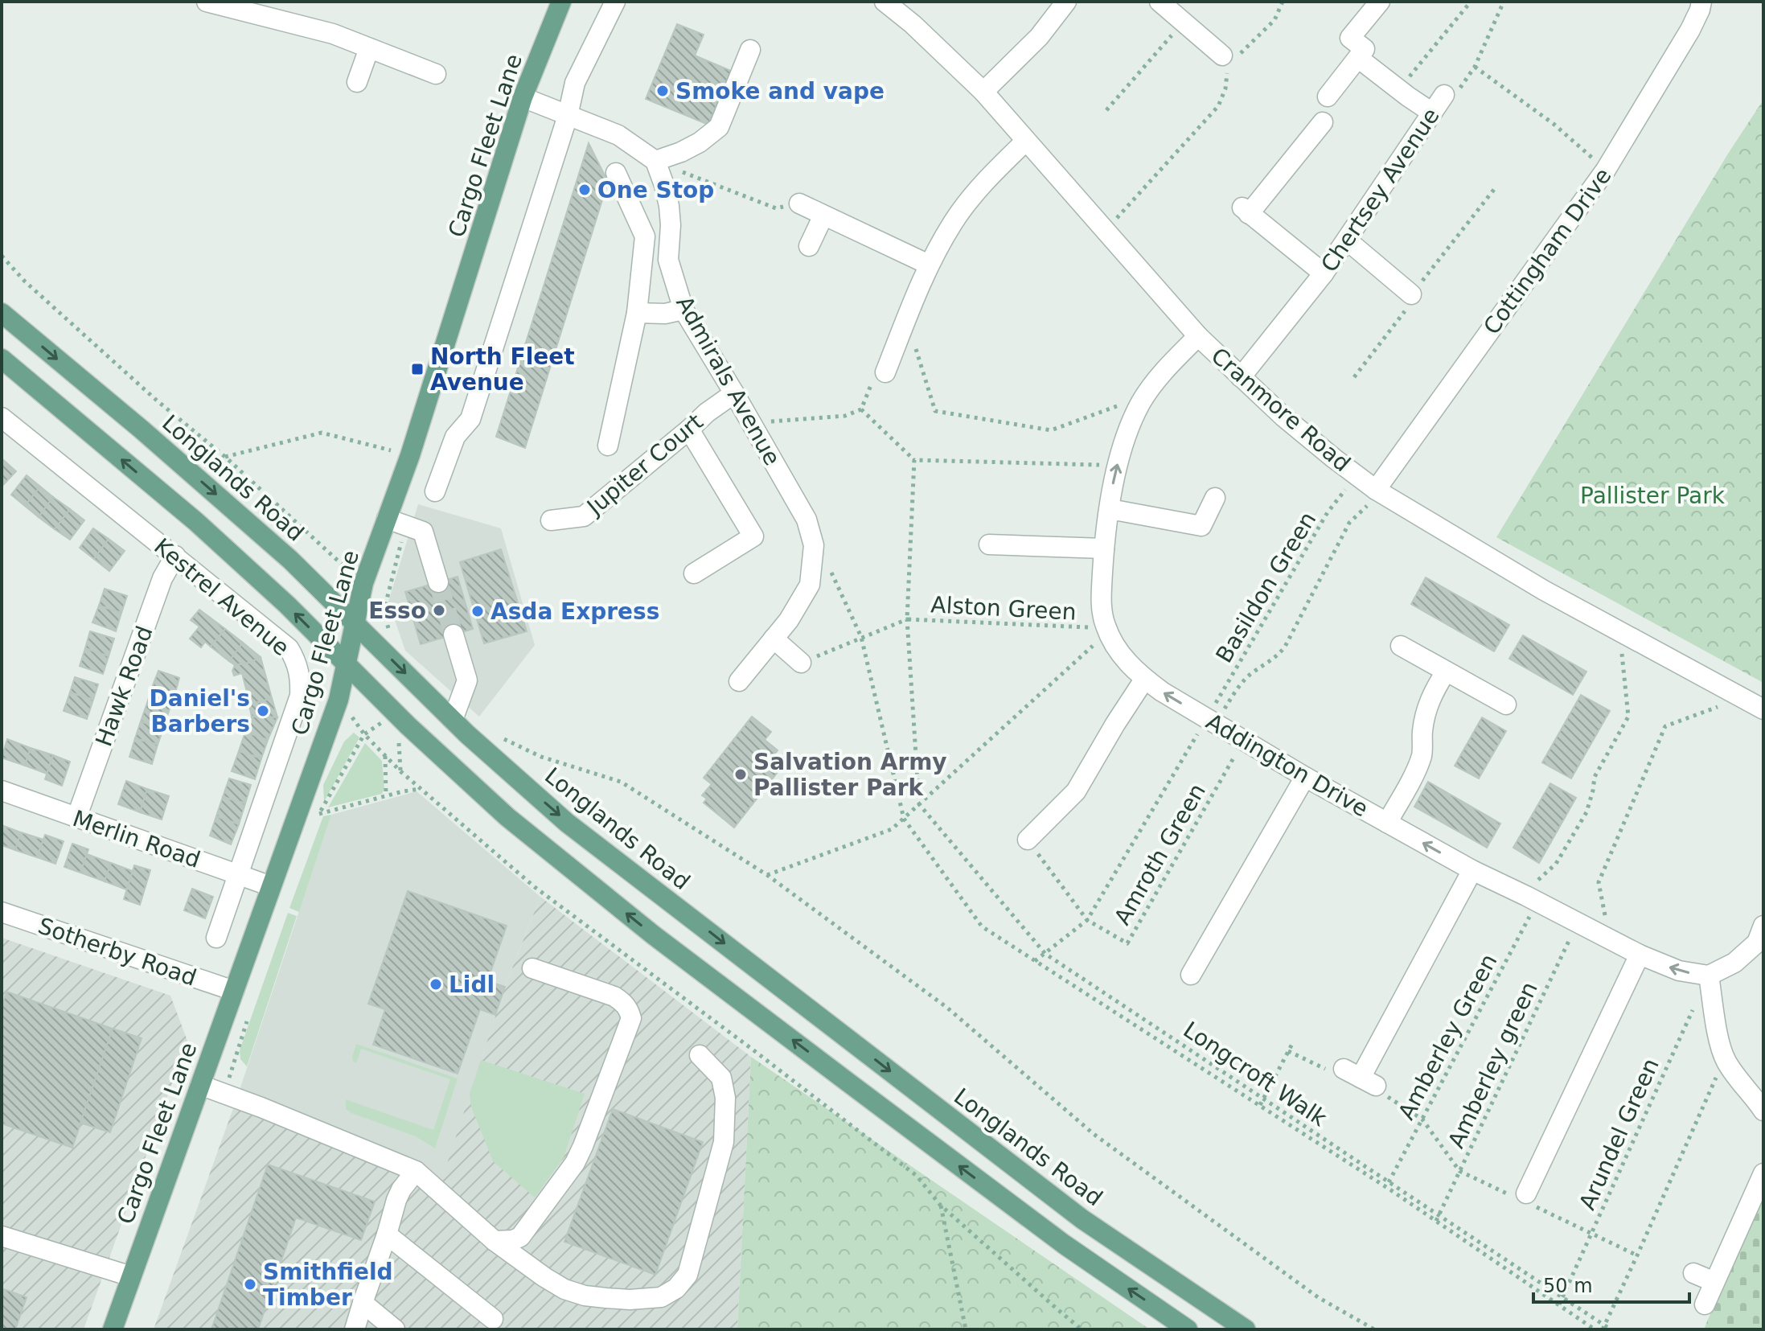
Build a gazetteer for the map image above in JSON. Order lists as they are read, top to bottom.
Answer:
{
  "streets": {
    "main road": ["Cargo Fleet Lane", "Longlands Road"],
    "street": [
      "Chertsey Avenue",
      "Cottingham Drive",
      "Admirals Avenue",
      "Cranmore Road",
      "Jupiter Court",
      "Kestrel Avenue",
      "Hawk Road",
      "Addington Drive",
      "Merlin Road",
      "Sotherby Road"
    ],
    "path": [
      "Basildon Green",
      "Alston Green",
      "Amroth Green",
      "Amberley Green",
      "Amberley green",
      "Longcroft Walk",
      "Arundel Green"
    ]
  },
  "crossings": [
    ["Cargo Fleet Lane", "Longlands Road"],
    ["Cargo Fleet Lane", "Merlin Road"],
    ["Cargo Fleet Lane", "Sotherby Road"],
    ["Chertsey Avenue", "Cranmore Road"],
    ["Cottingham Drive", "Cranmore Road"],
    ["Admirals Avenue", "Jupiter Court"],
    ["Cranmore Road", "Basildon Green"],
    ["Cranmore Road", "Addington Drive"],
    ["Cranmore Road", "Amberley Green"],
    ["Basildon Green", "Addington Drive"],
    ["Basildon Green", "Amroth Green"],
    ["Kestrel Avenue", "Hawk Road"],
    ["Kestrel Avenue", "Merlin Road"],
    ["Alston Green", "Addington Drive"],
    ["Alston Green", "Longcroft Walk"],
    ["Hawk Road", "Merlin Road"],
    ["Addington Drive", "Amroth Green"],
    ["Addington Drive", "Amberley Green"],
    ["Addington Drive", "Amberley green"],
    ["Addington Drive", "Arundel Green"],
    ["Amroth Green", "Longcroft Walk"],
    ["Amberley Green", "Longcroft Walk"],
    ["Amberley green", "Longcroft Walk"],
    ["Longcroft Walk", "Arundel Green"]
  ],
  "parks": ["Pallister Park"],
  "places": {
    "other": [
      "Smoke and vape",
      "One Stop",
      "Esso",
      "Asda Express",
      "Daniel's Barbers",
      "Salvation Army Pallister Park",
      "Lidl",
      "Smithfield Timber"
    ],
    "transit": ["North Fleet Avenue"]
  },
  "scale_bar": "50 m"
}
